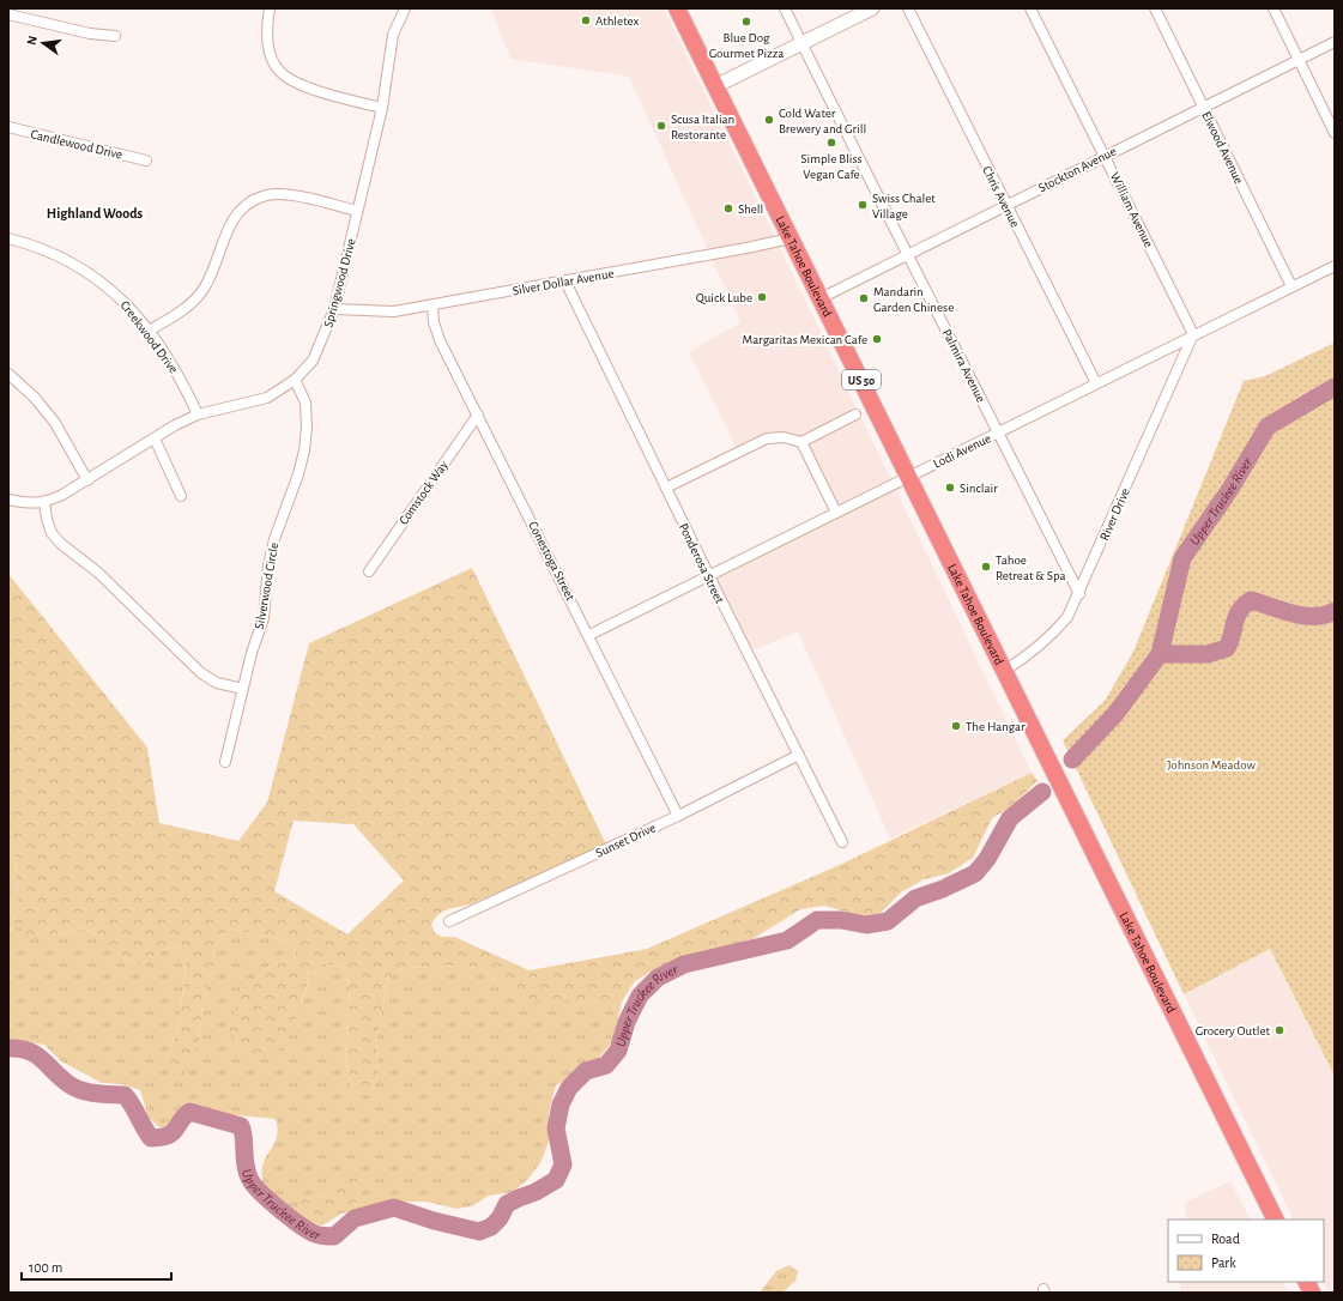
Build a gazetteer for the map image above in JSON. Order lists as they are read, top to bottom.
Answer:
{
  "streets": {
    "highway": ["Lake Tahoe Boulevard", "US 50"],
    "street": [
      "Candlewood Drive",
      "Elwood Avenue",
      "Stockton Avenue",
      "Chris Avenue",
      "William Avenue",
      "Silver Dollar Avenue",
      "Springwood Drive",
      "Creekwood Drive",
      "Palmira Avenue",
      "Lodi Avenue",
      "Comstock Way",
      "River Drive",
      "Conestoga Street",
      "Ponderosa Street",
      "Silverwood Circle",
      "Sunset Drive"
    ]
  },
  "crossings": [
    ["Elwood Avenue", "Stockton Avenue"],
    ["Elwood Avenue", "Lodi Avenue"],
    ["Stockton Avenue", "Chris Avenue"],
    ["Stockton Avenue", "William Avenue"],
    ["Stockton Avenue", "Lake Tahoe Boulevard"],
    ["Stockton Avenue", "Palmira Avenue"],
    ["Chris Avenue", "Lodi Avenue"],
    ["William Avenue", "Lodi Avenue"],
    ["William Avenue", "River Drive"],
    ["Lake Tahoe Boulevard", "Silver Dollar Avenue"],
    ["Lake Tahoe Boulevard", "Lodi Avenue"],
    ["Lake Tahoe Boulevard", "River Drive"],
    ["Silver Dollar Avenue", "Springwood Drive"],
    ["Silver Dollar Avenue", "Conestoga Street"],
    ["Silver Dollar Avenue", "Ponderosa Street"],
    ["Springwood Drive", "Creekwood Drive"],
    ["Springwood Drive", "Silverwood Circle"],
    ["Palmira Avenue", "Lodi Avenue"],
    ["Palmira Avenue", "River Drive"],
    ["Lodi Avenue", "River Drive"],
    ["Lodi Avenue", "Conestoga Street"],
    ["Lodi Avenue", "Ponderosa Street"],
    ["Comstock Way", "Conestoga Street"],
    ["Conestoga Street", "Sunset Drive"],
    ["Ponderosa Street", "Sunset Drive"]
  ],
  "districts": ["Highland Woods"],
  "water": ["Upper Truckee River"],
  "parks": ["Johnson Meadow"],
  "places": [
    "Athletex",
    "Blue Dog Gourmet Pizza",
    "Cold Water Brewery and Grill",
    "Scusa Italian Restorante",
    "Simple Bliss Vegan Cafe",
    "Swiss Chalet Village",
    "Shell",
    "Quick Lube",
    "Mandarin Garden Chinese",
    "Margaritas Mexican Cafe",
    "Sinclair",
    "Tahoe Retreat & Spa",
    "The Hangar",
    "Grocery Outlet"
  ],
  "legend": ["Road", "Park"],
  "scale_bar": "100 m",
  "north": "left"
}
